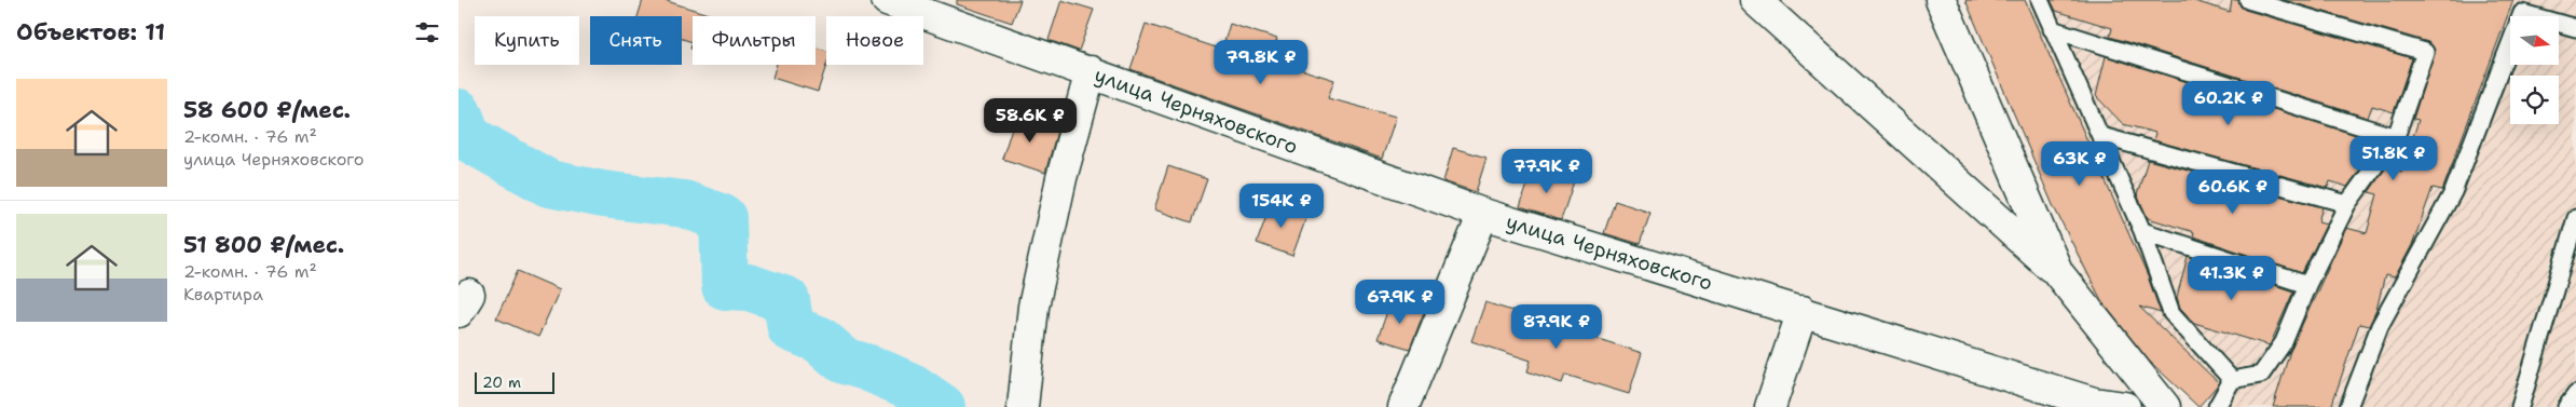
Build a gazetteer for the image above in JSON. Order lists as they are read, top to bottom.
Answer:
{
  "streets": {
    "street": ["улица Черняховского"]
  },
  "scale_bar": "20 m",
  "north": "right",
  "page": {
    "heading": "Объектов: 11",
    "chip": [
      "Купить",
      "Снять",
      "Фильтры",
      "Новое"
    ],
    "price": [
      "79.8K ₽",
      "60.2K ₽",
      "58.6K ₽",
      "51.8K ₽",
      "63K ₽",
      "77.9K ₽",
      "60.6K ₽",
      "154K ₽",
      "41.3K ₽",
      "67.9K ₽",
      "87.9K ₽"
    ],
    "list": [
      {
        "name": "58 600 ₽/мес.",
        "note": "2-комн. · 76 m² · улица Черняховского"
      },
      {
        "name": "51 800 ₽/мес.",
        "note": "2-комн. · 76 m² · Квартира"
      }
    ],
    "scale": "20 m"
  }
}
